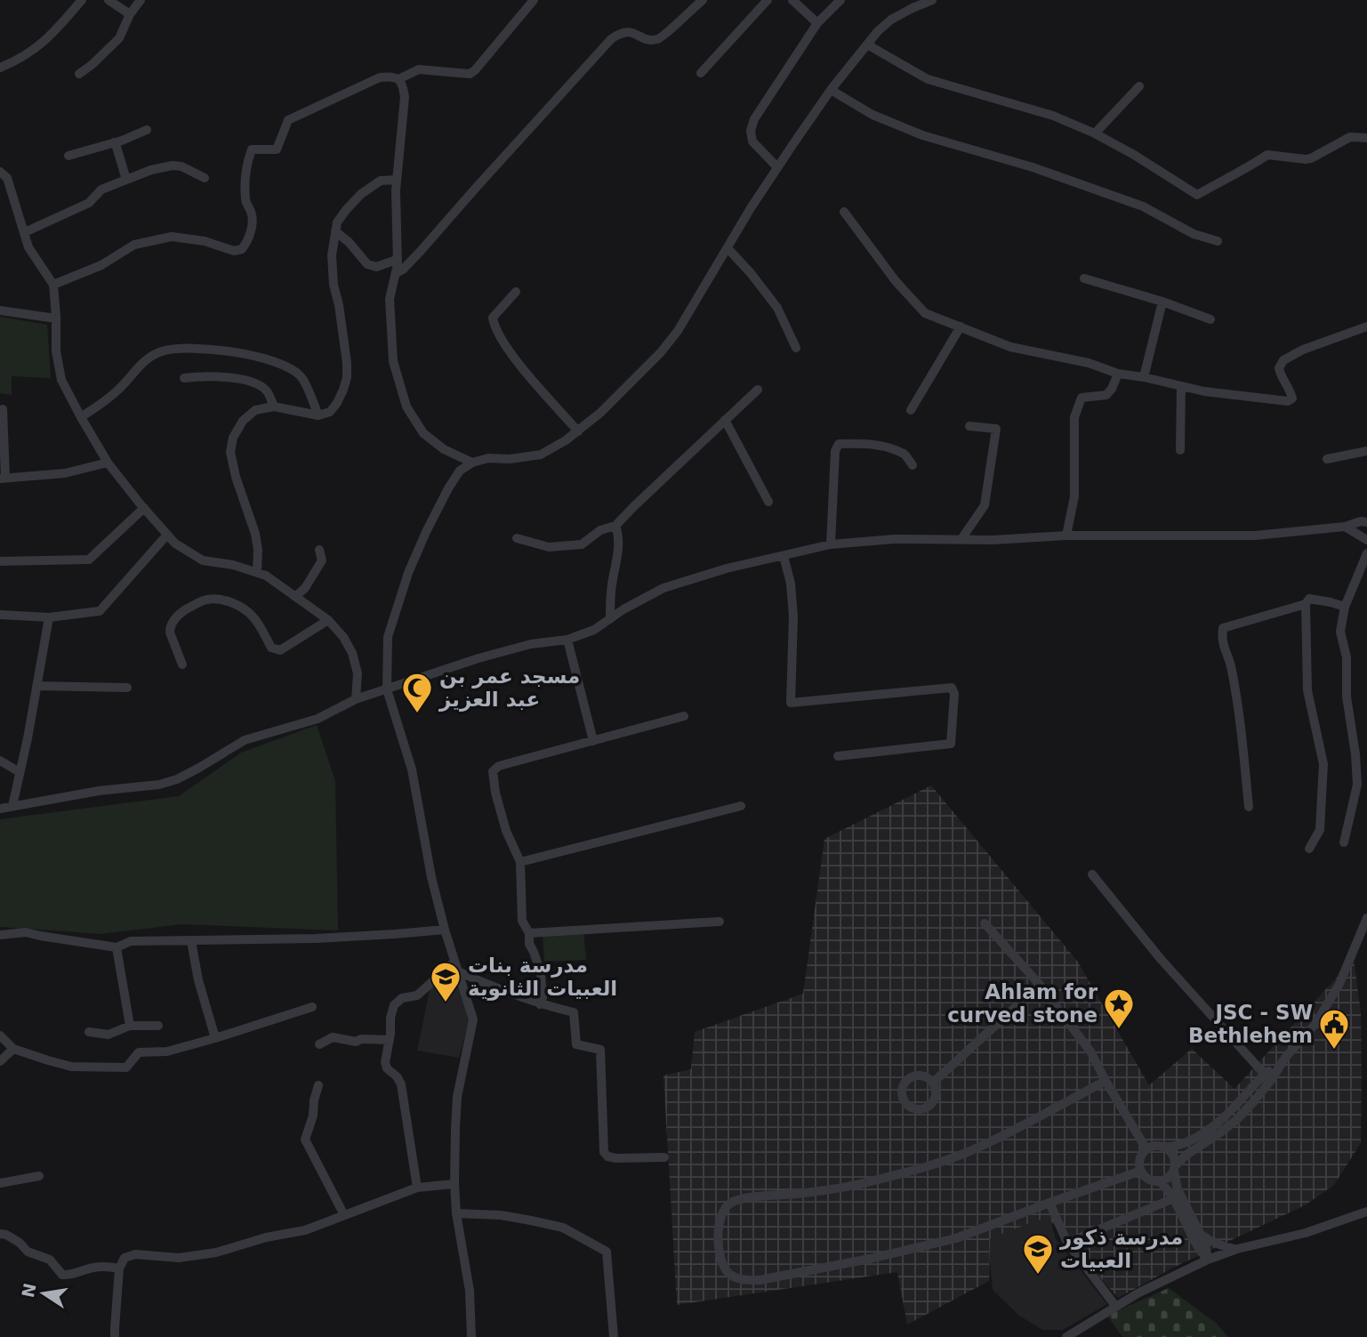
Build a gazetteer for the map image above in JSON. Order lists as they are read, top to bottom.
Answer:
{
  "places": {
    "mosque": ["مسجد عمر بن عبد العزيز"],
    "school or university": ["مدرسة بنات العبيات الثانوية", "مدرسة ذكور العبيات"],
    "place": ["Ahlam for curved stone"],
    "public building": ["JSC - SW Bethlehem"]
  },
  "north": "left"
}
